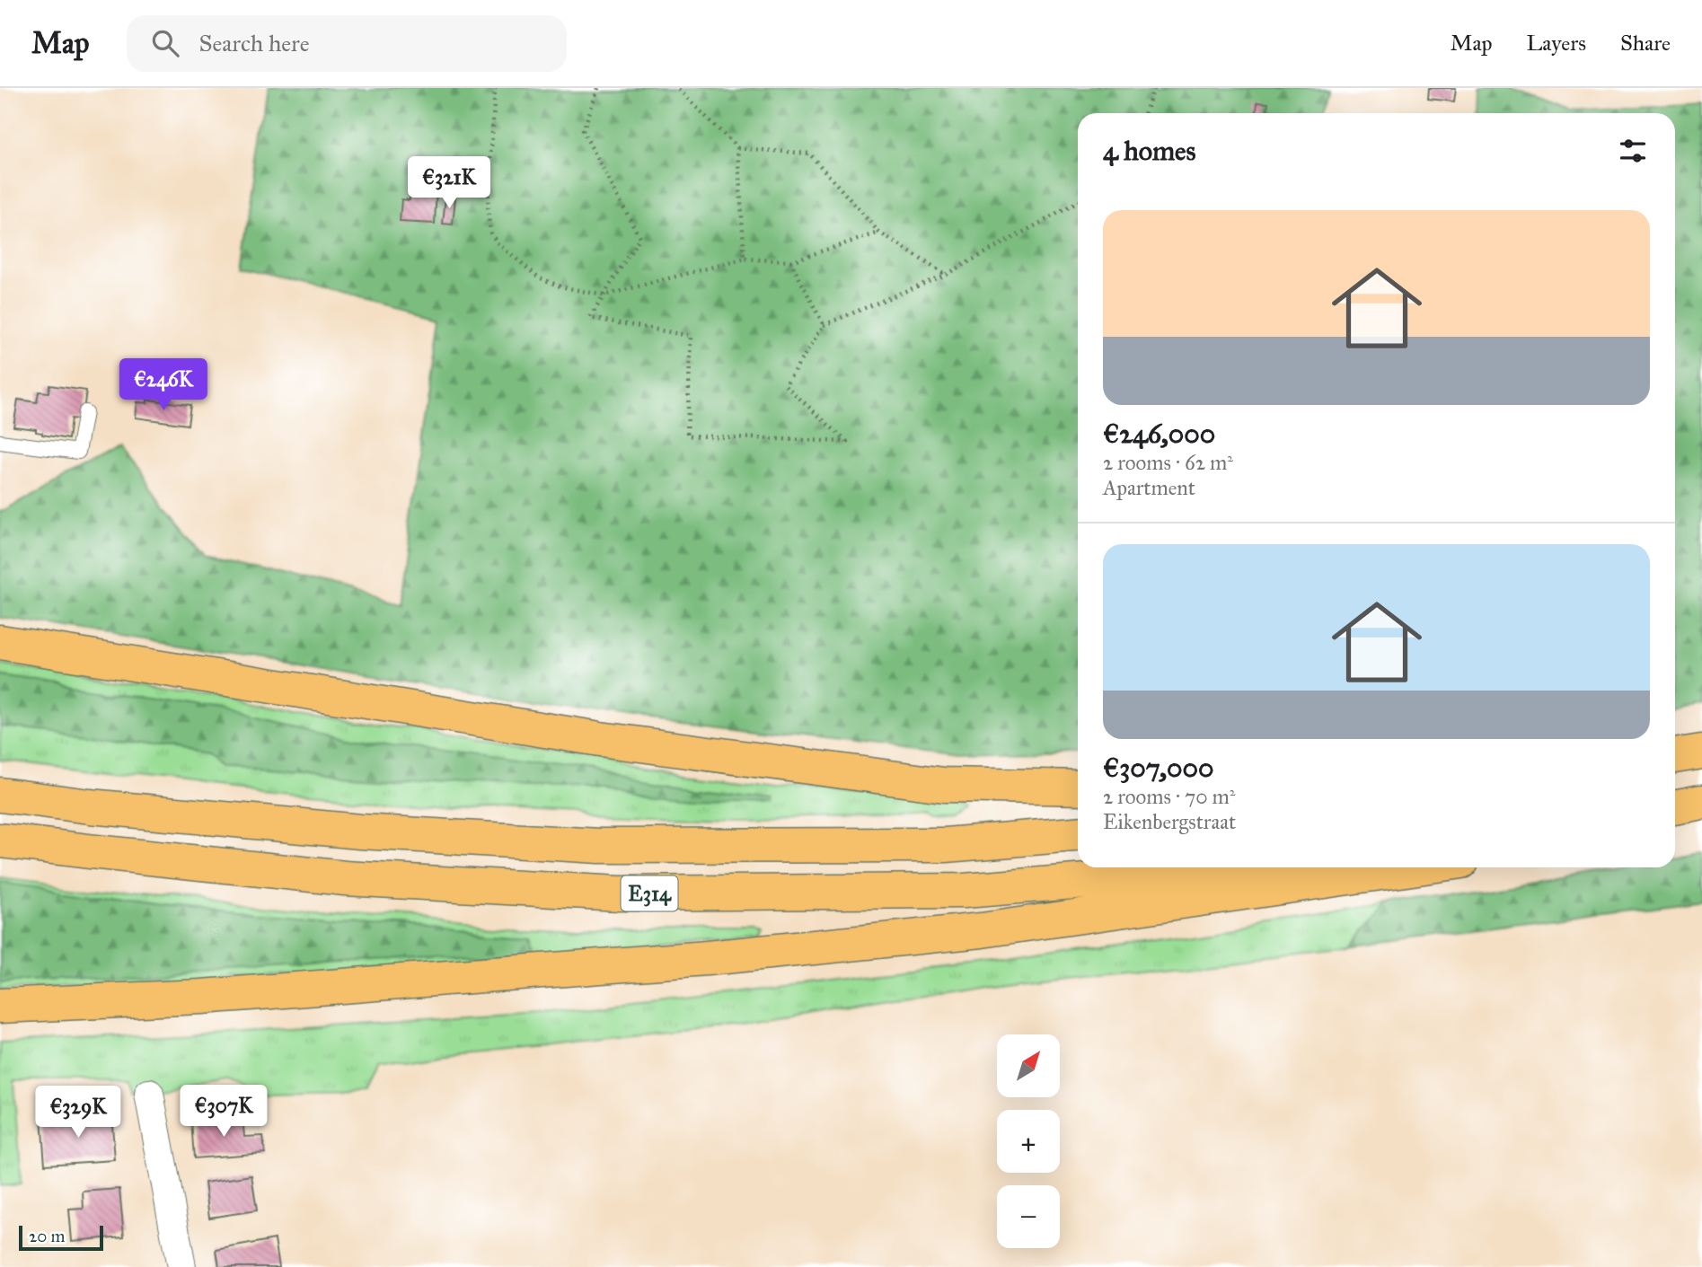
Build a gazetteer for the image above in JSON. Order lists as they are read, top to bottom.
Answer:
{
  "streets": {
    "highway": ["E314"]
  },
  "scale_bar": "20 m",
  "north": "top right",
  "page": {
    "header": "Map",
    "search": "Search here",
    "nav": ["Map", "Layers", "Share"],
    "heading": "4 homes",
    "price": [
      "€321K",
      "€246K",
      "€307K",
      "€329K"
    ],
    "list": [
      {
        "name": "€246,000",
        "note": "2 rooms · 62 m² · Apartment"
      },
      {
        "name": "€307,000",
        "note": "2 rooms · 70 m² · Eikenbergstraat"
      }
    ],
    "map_buttons": ["+", "−"],
    "scale": "20 m"
  }
}
